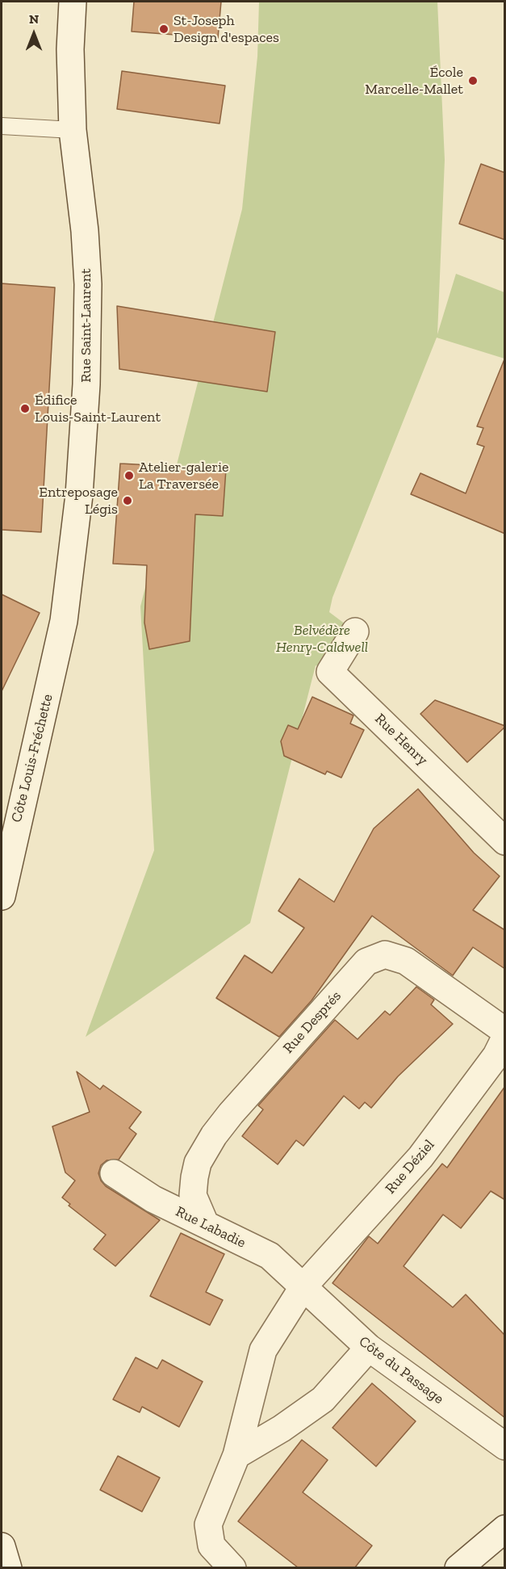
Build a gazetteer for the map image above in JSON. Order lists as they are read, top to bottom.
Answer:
{
  "streets": {
    "street": [
      "Rue Saint-Laurent",
      "Rue Henry",
      "Côte Louis-Fréchette",
      "Rue Després",
      "Rue Déziel",
      "Rue Labadie",
      "Côte du Passage"
    ]
  },
  "crossings": [
    ["Rue Saint-Laurent", "Côte Louis-Fréchette"],
    ["Rue Després", "Rue Labadie"],
    ["Rue Déziel", "Rue Labadie"],
    ["Rue Déziel", "Côte du Passage"],
    ["Rue Labadie", "Côte du Passage"]
  ],
  "parks": ["Belvédère Henry-Caldwell"],
  "places": [
    "St-Joseph Design d'espaces",
    "École Marcelle-Mallet",
    "Édifice Louis-Saint-Laurent",
    "Atelier-galerie La Traversée",
    "Entreposage Légis"
  ],
  "north": "top"
}
